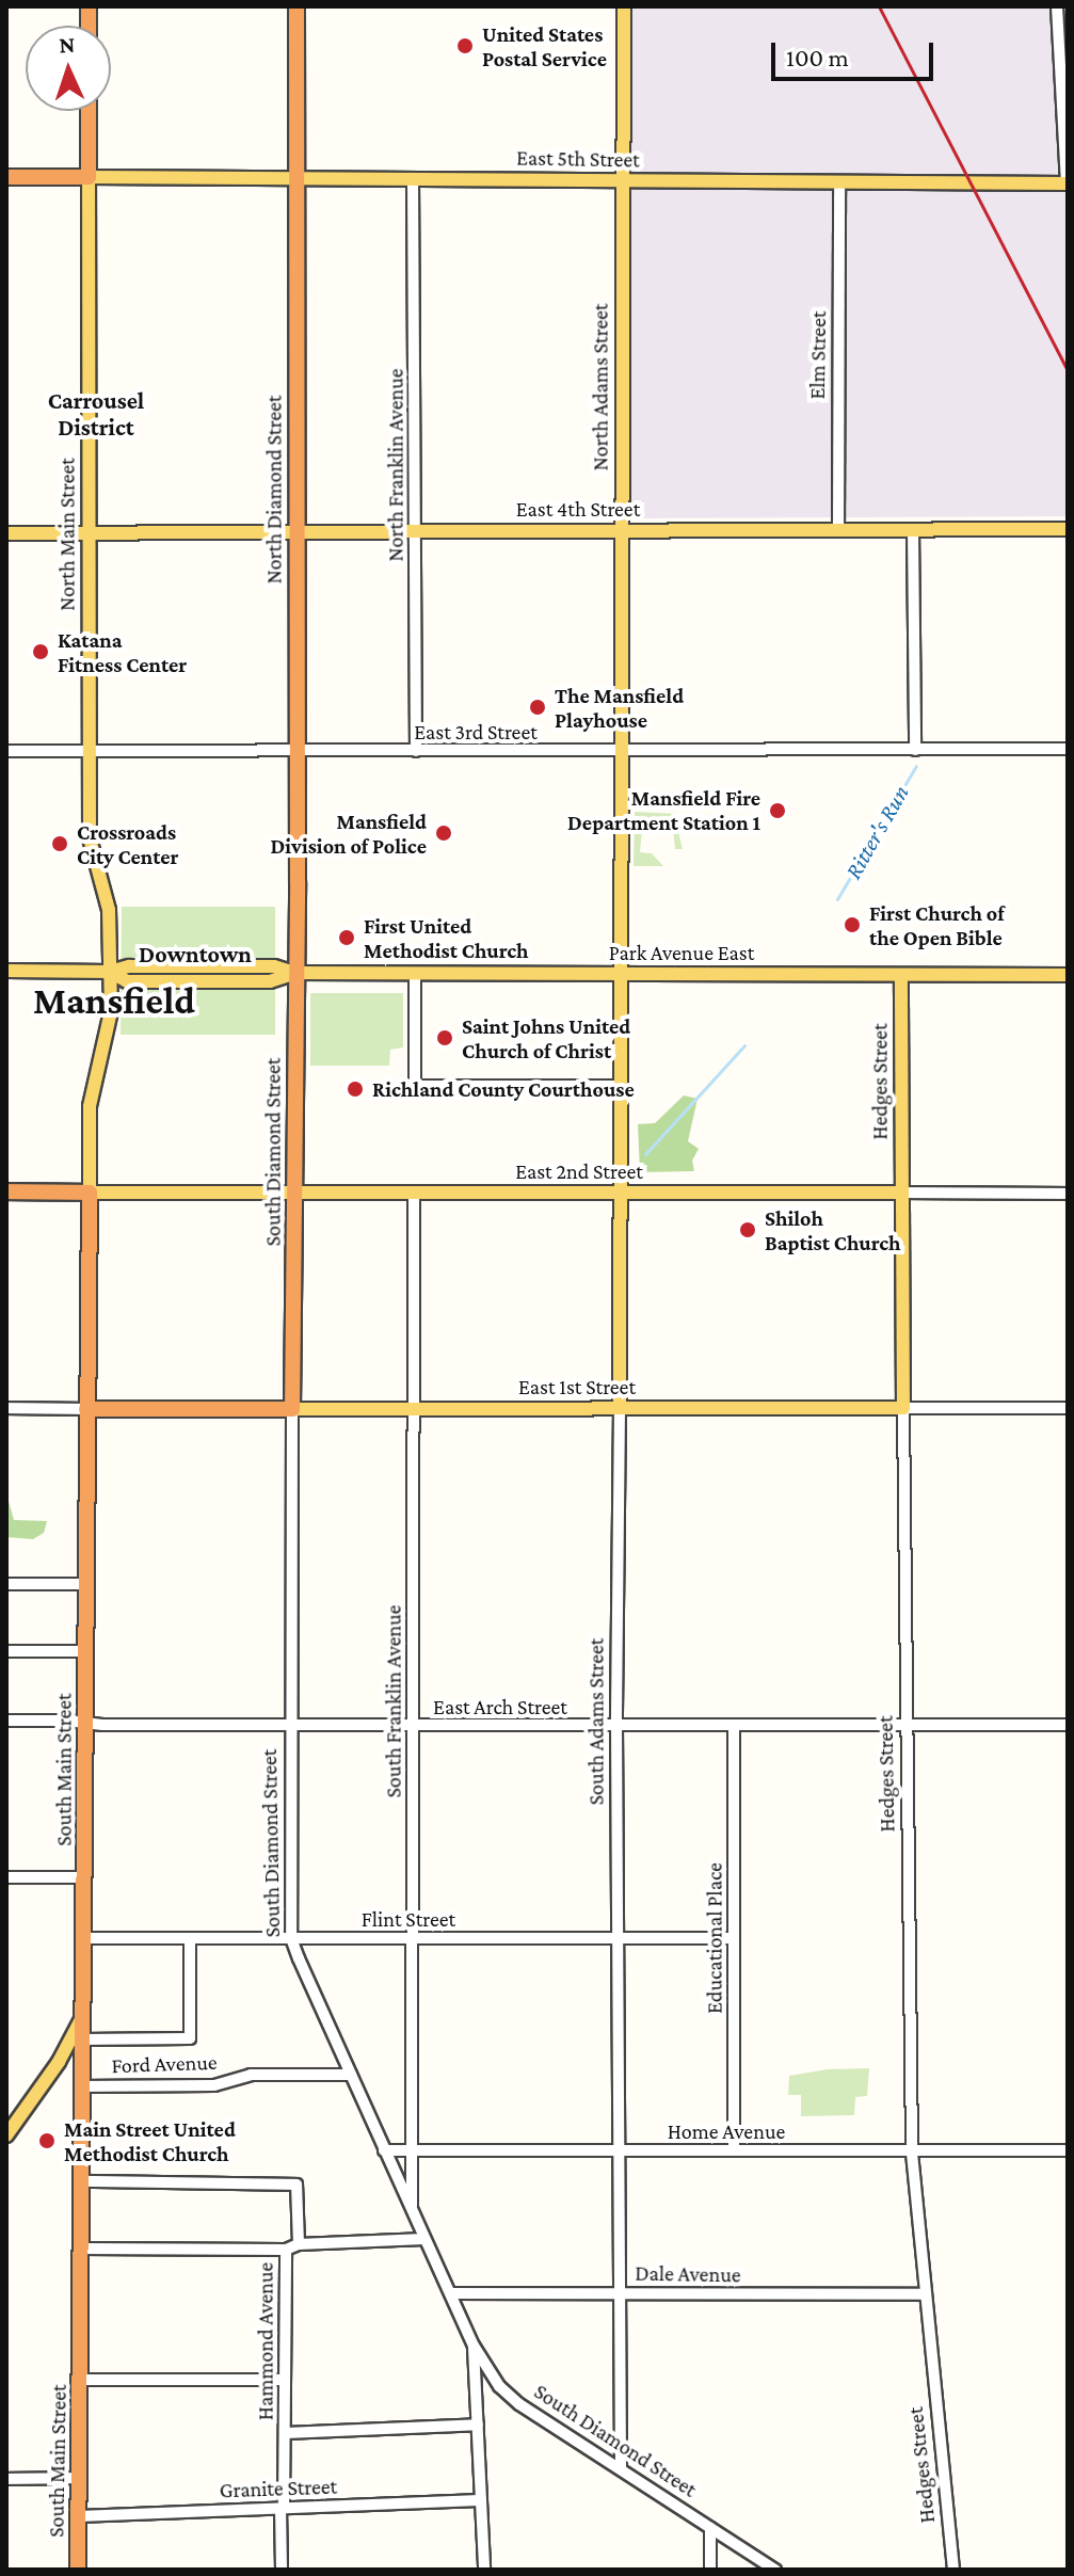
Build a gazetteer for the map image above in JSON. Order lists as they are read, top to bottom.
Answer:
{
  "streets": {
    "highway": [
      "North Diamond Street",
      "North Main Street",
      "South Diamond Street",
      "East 1st Street",
      "South Main Street"
    ],
    "main road": [
      "East 5th Street",
      "North Adams Street",
      "East 4th Street",
      "Park Avenue East",
      "Hedges Street",
      "East 2nd Street",
      "South Adams Street"
    ],
    "street": [
      "Elm Street",
      "North Franklin Avenue",
      "East 3rd Street",
      "South Franklin Avenue",
      "East Arch Street",
      "Flint Street",
      "Educational Place",
      "Ford Avenue",
      "Home Avenue",
      "Dale Avenue",
      "Hammond Avenue",
      "Granite Street"
    ]
  },
  "crossings": [
    ["East 5th Street", "Elm Street"],
    ["East 5th Street", "North Adams Street"],
    ["East 5th Street", "North Franklin Avenue"],
    ["East 5th Street", "North Diamond Street"],
    ["East 5th Street", "North Main Street"],
    ["Elm Street", "East 4th Street"],
    ["North Adams Street", "East 4th Street"],
    ["North Adams Street", "East 3rd Street"],
    ["North Adams Street", "Park Avenue East"],
    ["North Adams Street", "South Adams Street"],
    ["North Franklin Avenue", "East 4th Street"],
    ["North Franklin Avenue", "East 3rd Street"],
    ["North Diamond Street", "East 4th Street"],
    ["North Diamond Street", "East 3rd Street"],
    ["North Diamond Street", "Park Avenue East"],
    ["North Diamond Street", "South Diamond Street"],
    ["East 4th Street", "North Main Street"],
    ["North Main Street", "East 3rd Street"],
    ["North Main Street", "Park Avenue East"],
    ["North Main Street", "South Main Street"],
    ["Park Avenue East", "Hedges Street"],
    ["Park Avenue East", "South Diamond Street"],
    ["Park Avenue East", "South Adams Street"],
    ["Park Avenue East", "South Main Street"],
    ["Hedges Street", "East 2nd Street"],
    ["Hedges Street", "East 1st Street"],
    ["Hedges Street", "East Arch Street"],
    ["Hedges Street", "Home Avenue"],
    ["Hedges Street", "Dale Avenue"],
    ["South Diamond Street", "East 2nd Street"],
    ["South Diamond Street", "East 1st Street"],
    ["South Diamond Street", "South Franklin Avenue"],
    ["South Diamond Street", "East Arch Street"],
    ["South Diamond Street", "South Adams Street"],
    ["South Diamond Street", "Flint Street"],
    ["South Diamond Street", "Ford Avenue"],
    ["South Diamond Street", "Home Avenue"],
    ["South Diamond Street", "Dale Avenue"],
    ["East 2nd Street", "South Franklin Avenue"],
    ["East 2nd Street", "South Adams Street"],
    ["East 2nd Street", "South Main Street"],
    ["East 1st Street", "South Franklin Avenue"],
    ["East 1st Street", "South Adams Street"],
    ["East 1st Street", "South Main Street"],
    ["South Franklin Avenue", "East Arch Street"],
    ["South Franklin Avenue", "Flint Street"],
    ["South Franklin Avenue", "Home Avenue"],
    ["East Arch Street", "South Adams Street"],
    ["East Arch Street", "South Main Street"],
    ["East Arch Street", "Educational Place"],
    ["South Adams Street", "Flint Street"],
    ["South Adams Street", "Home Avenue"],
    ["South Adams Street", "Dale Avenue"],
    ["South Main Street", "Flint Street"],
    ["South Main Street", "Ford Avenue"],
    ["South Main Street", "Hammond Avenue"],
    ["South Main Street", "Granite Street"],
    ["Flint Street", "Educational Place"],
    ["Educational Place", "Home Avenue"],
    ["Hammond Avenue", "Granite Street"]
  ],
  "districts": ["Carrousel District", "Downtown", "Mansfield"],
  "water": ["Ritter's Run"],
  "places": [
    "United States Postal Service",
    "Katana Fitness Center",
    "The Mansfield Playhouse",
    "Mansfield Fire Department Station 1",
    "Mansfield Division of Police",
    "Crossroads City Center",
    "First Church of the Open Bible",
    "First United Methodist Church",
    "Saint Johns United Church of Christ",
    "Richland County Courthouse",
    "Shiloh Baptist Church",
    "Main Street United Methodist Church"
  ],
  "scale_bar": "100 m",
  "north": "top"
}
